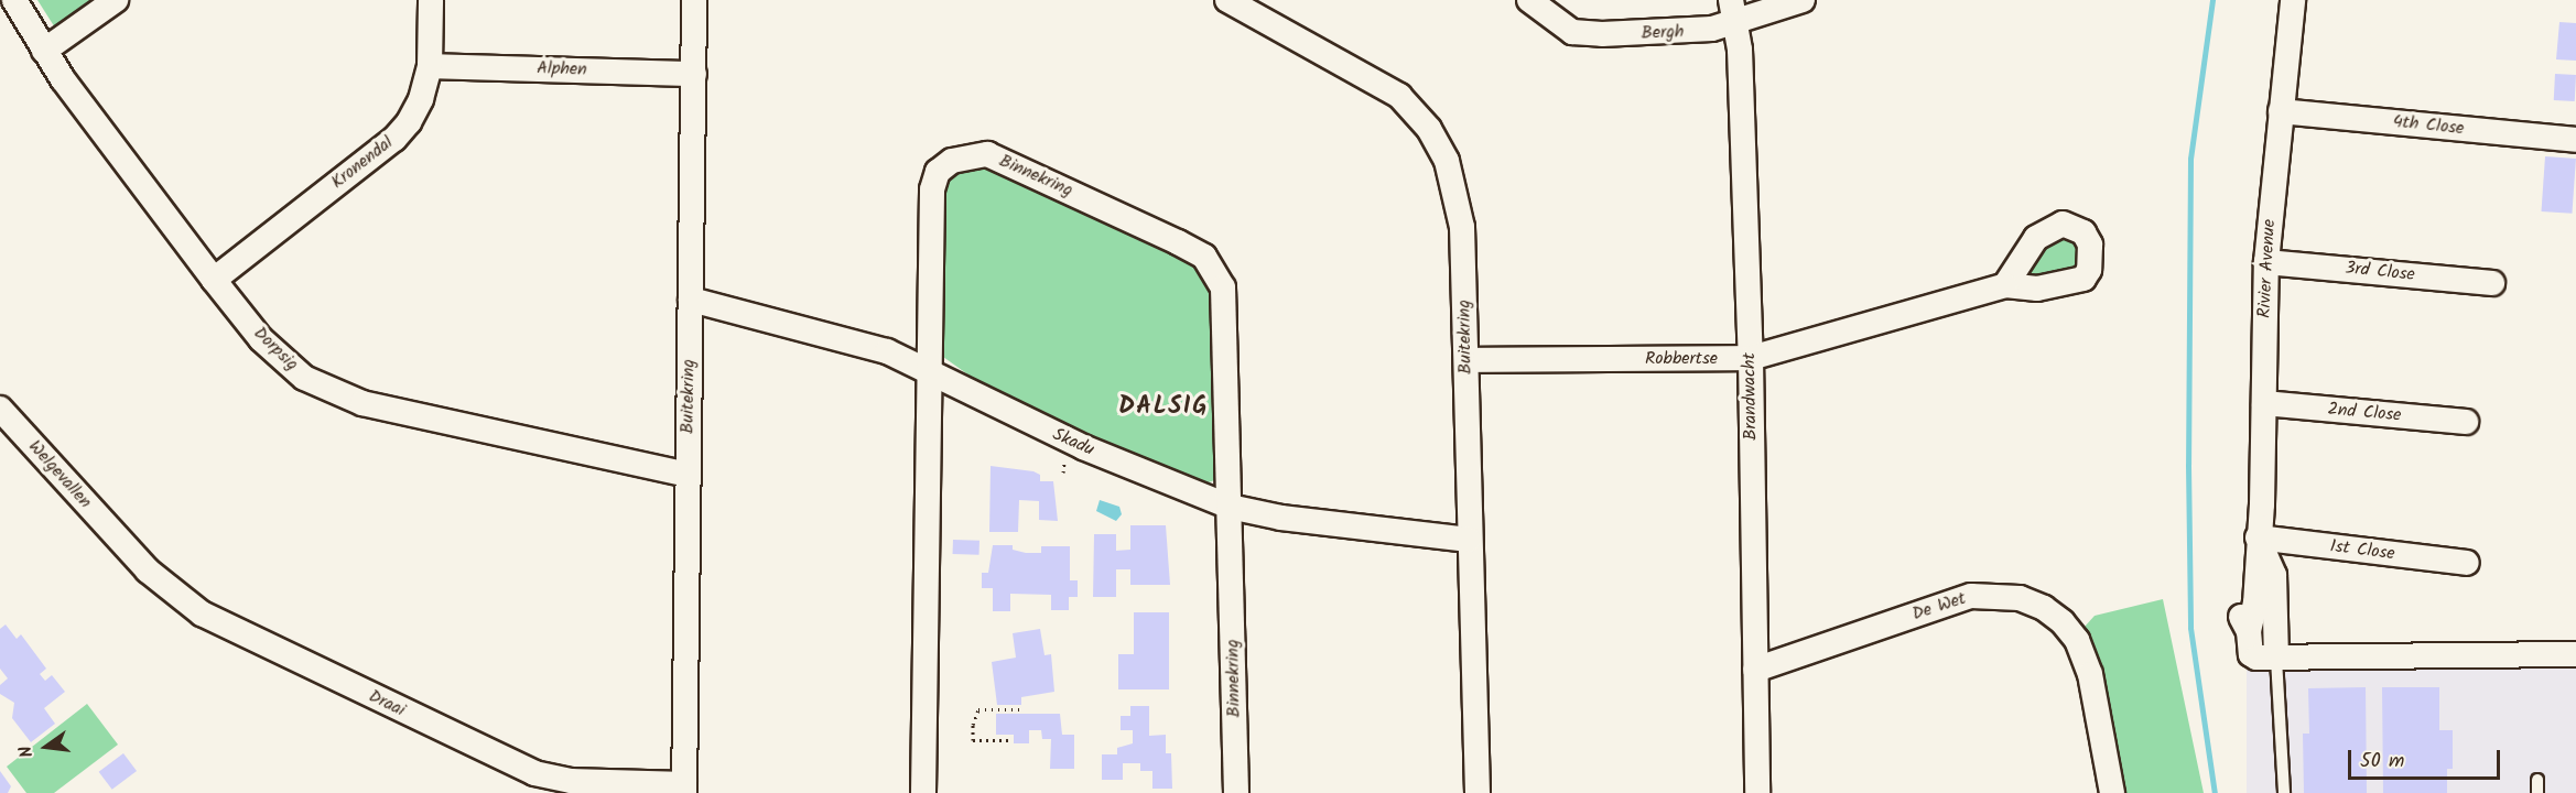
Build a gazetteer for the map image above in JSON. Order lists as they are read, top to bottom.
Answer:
{
  "streets": {
    "street": [
      "Bergh",
      "Alphen",
      "4th Close",
      "Kronendal",
      "Binnekring",
      "Rivier Avenue",
      "3rd Close",
      "Buitekring",
      "Dorpsig",
      "Robbertse",
      "Brandwacht",
      "2nd Close",
      "Skadu",
      "Welgevallen",
      "1st Close",
      "De Wet",
      "Draai"
    ]
  },
  "crossings": [
    ["Bergh", "Brandwacht"],
    ["Alphen", "Kronendal"],
    ["Alphen", "Buitekring"],
    ["4th Close", "Rivier Avenue"],
    ["Kronendal", "Dorpsig"],
    ["Binnekring", "Skadu"],
    ["Rivier Avenue", "3rd Close"],
    ["Rivier Avenue", "2nd Close"],
    ["Rivier Avenue", "1st Close"],
    ["Buitekring", "Dorpsig"],
    ["Buitekring", "Robbertse"],
    ["Buitekring", "Skadu"],
    ["Buitekring", "Draai"],
    ["Robbertse", "Brandwacht"],
    ["Brandwacht", "De Wet"],
    ["Welgevallen", "Draai"]
  ],
  "districts": ["DALSIG"],
  "scale_bar": "50 m",
  "north": "left"
}
